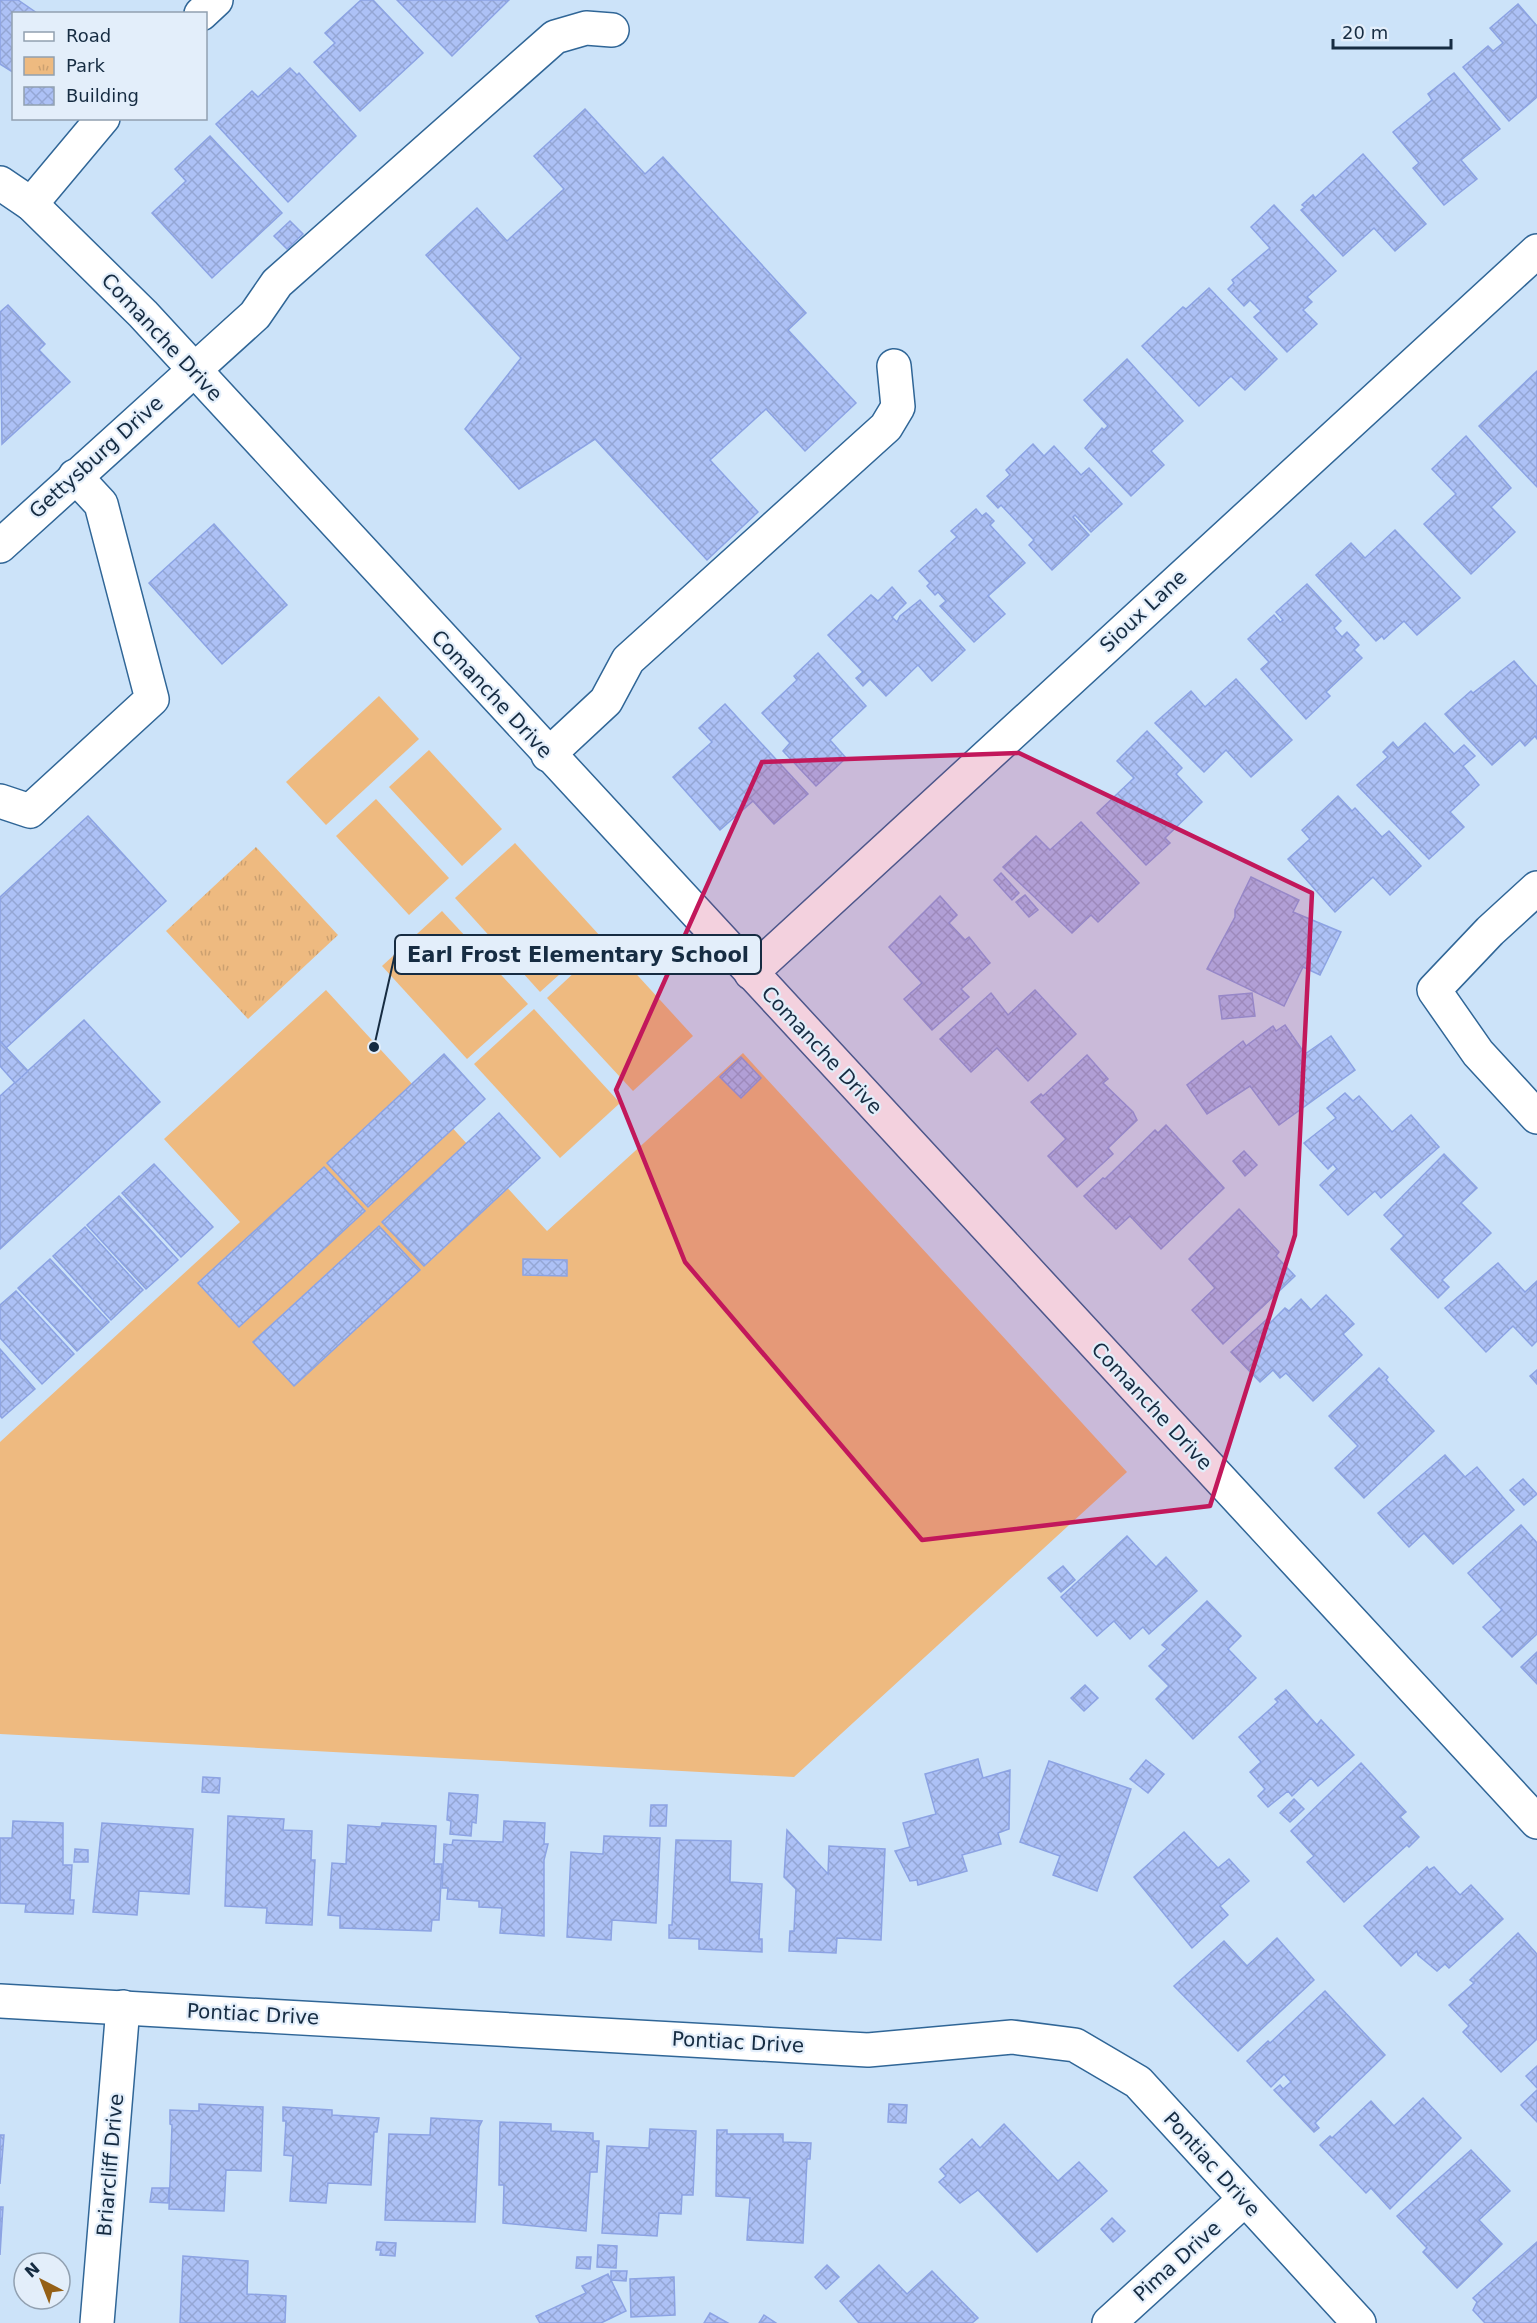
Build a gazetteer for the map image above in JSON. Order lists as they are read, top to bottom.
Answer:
{
  "streets": {
    "street": [
      "Comanche Drive",
      "Gettysburg Drive",
      "Sioux Lane",
      "Pontiac Drive",
      "Briarcliff Drive",
      "Pima Drive"
    ]
  },
  "crossings": [
    ["Comanche Drive", "Gettysburg Drive"],
    ["Comanche Drive", "Sioux Lane"],
    ["Pontiac Drive", "Briarcliff Drive"],
    ["Pontiac Drive", "Pima Drive"]
  ],
  "places": ["Earl Frost Elementary School"],
  "legend": ["Road", "Park", "Building"],
  "scale_bar": "20 m",
  "north": "top left"
}
